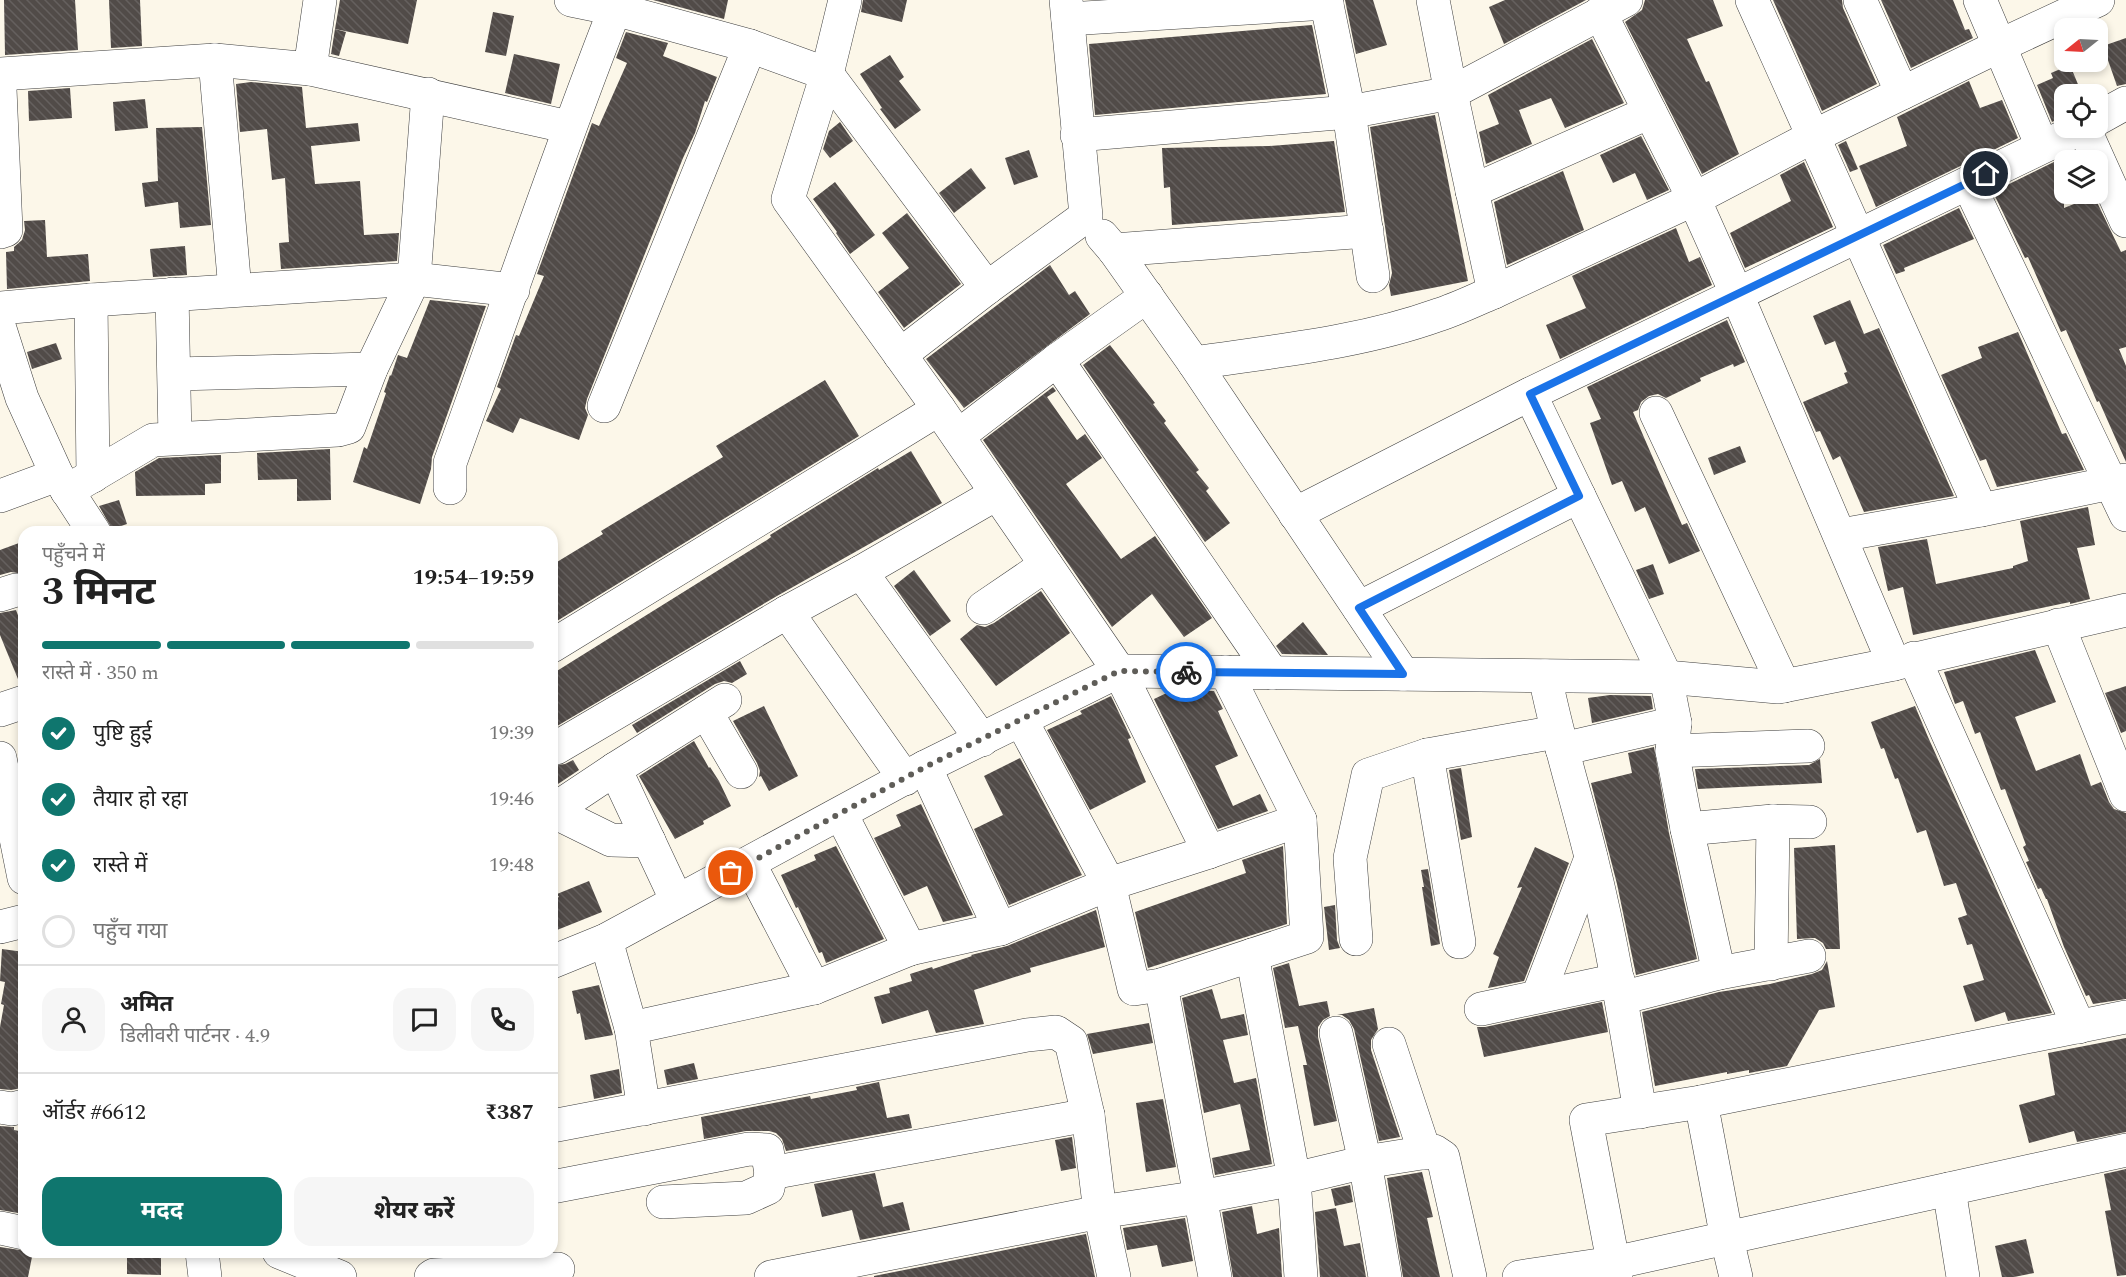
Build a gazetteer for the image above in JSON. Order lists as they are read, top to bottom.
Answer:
{
  "north": "left",
  "page": {
    "heading": ["3 मिनट", "पहुँचने में", "19:54–19:59"],
    "panel": [
      "अमित",
      "डिलीवरी पार्टनर · 4.9",
      "ऑर्डर #6612",
      "₹387"
    ],
    "bar": "रास्ते में · 350 m",
    "list": [
      ["पुष्टि हुई", "19:39"],
      ["तैयार हो रहा", "19:46"],
      ["रास्ते में", "19:48"],
      "पहुँच गया"
    ],
    "buttons": ["मदद", "शेयर करें"]
  }
}
